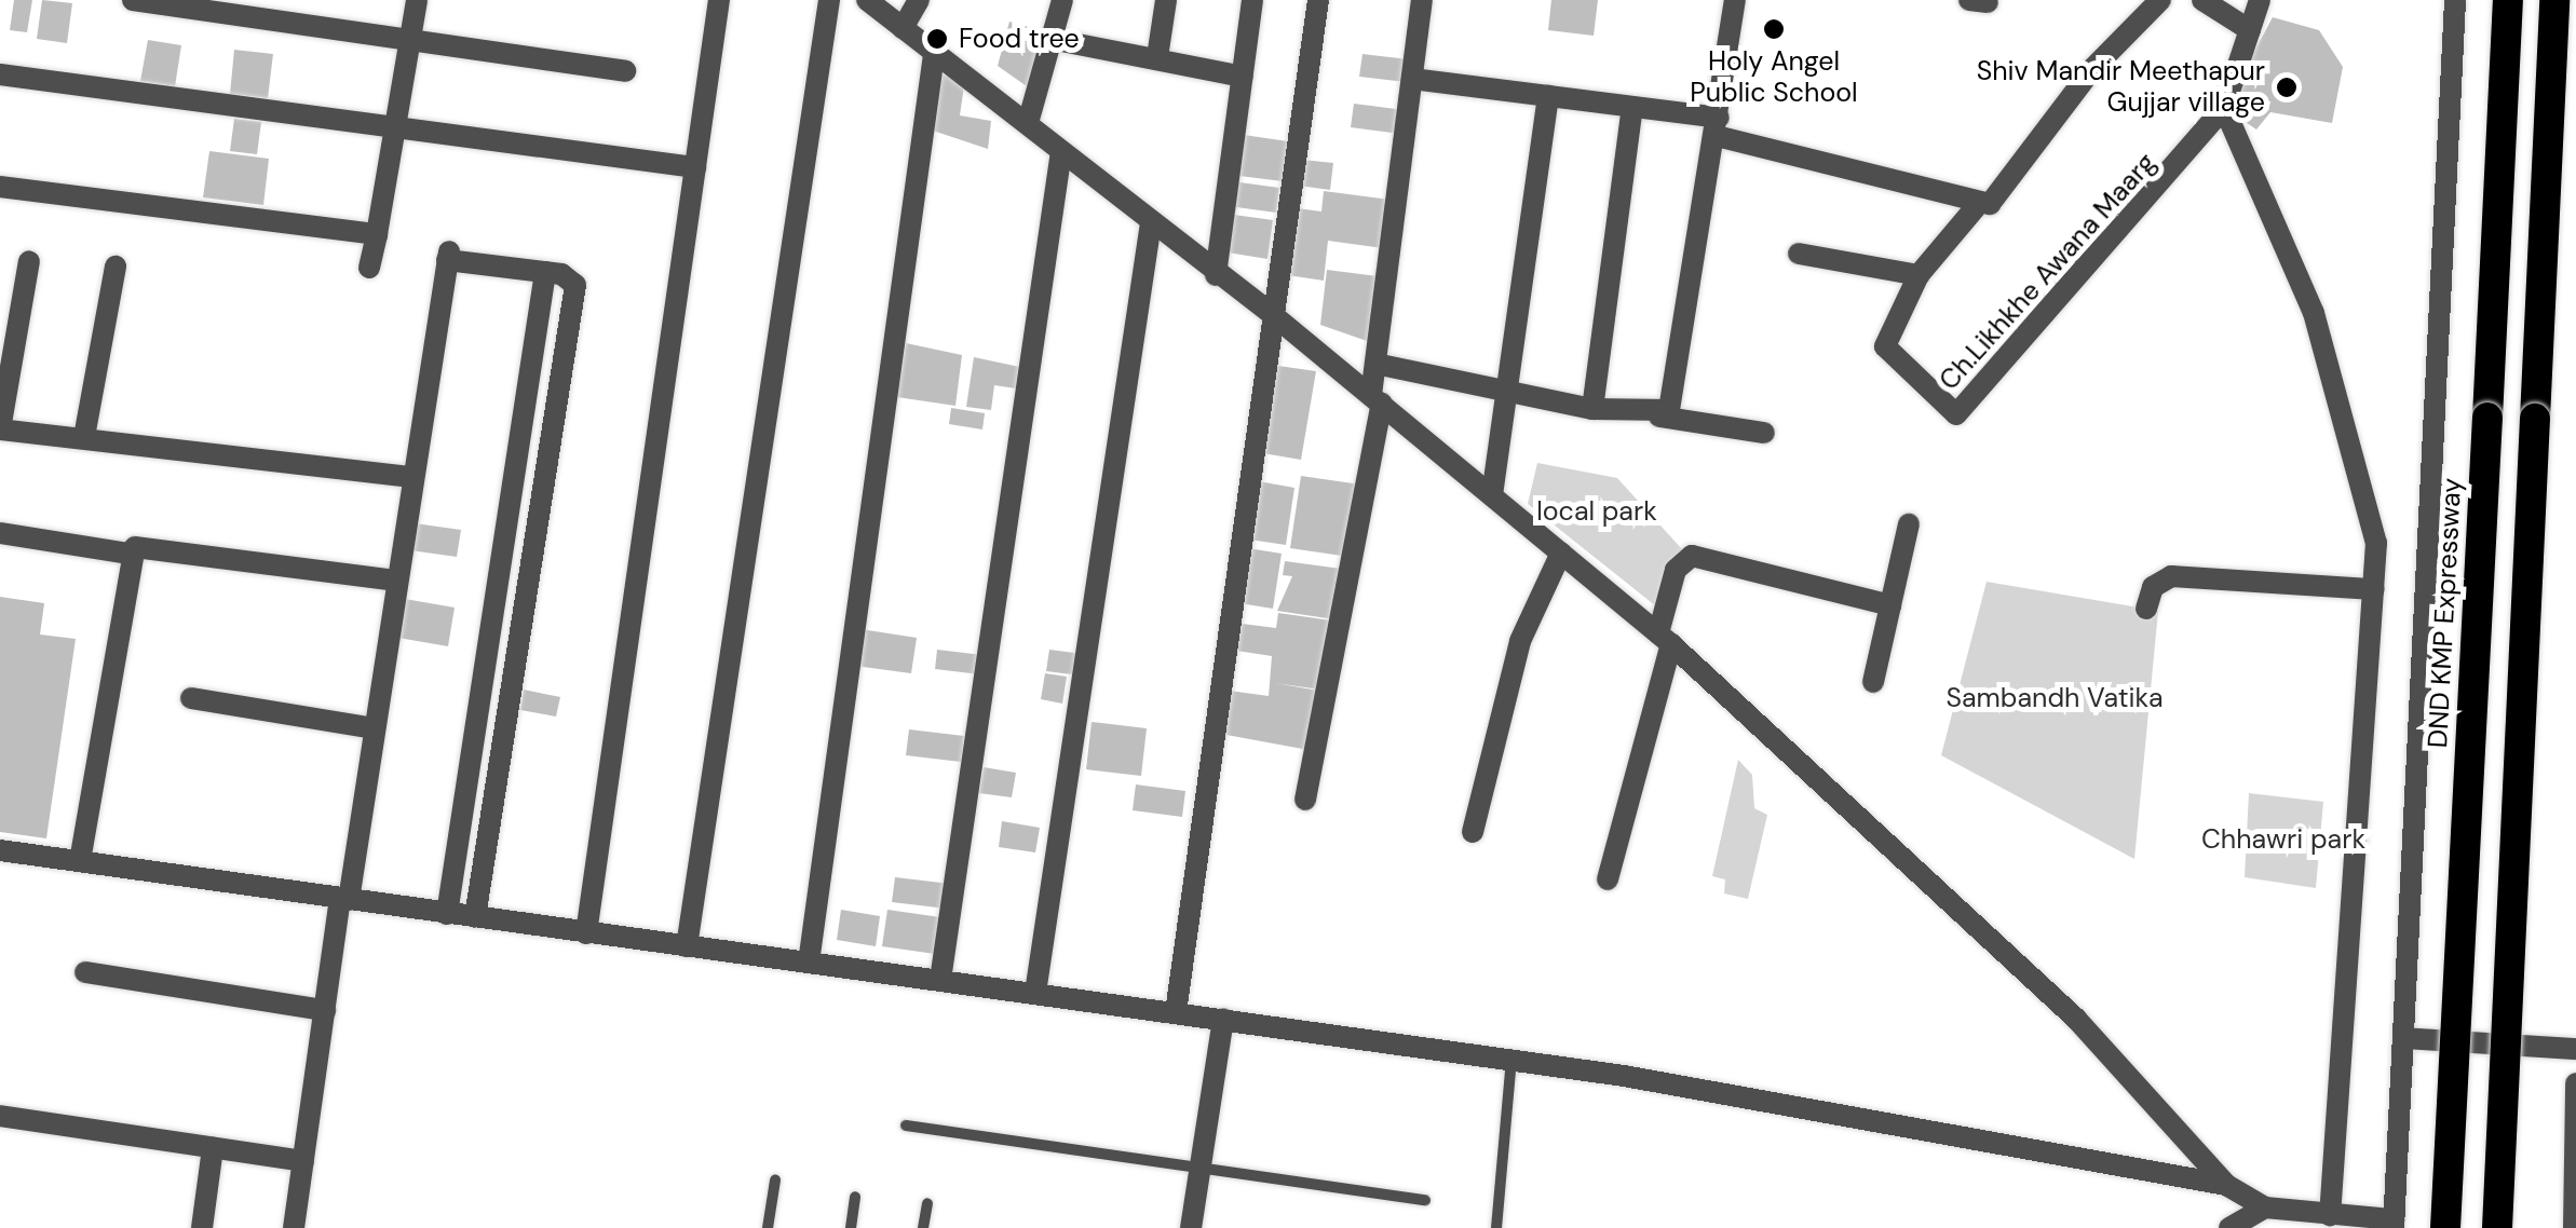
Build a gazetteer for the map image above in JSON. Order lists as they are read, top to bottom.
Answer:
{
  "streets": {
    "highway": ["DND KMP Expressway"],
    "street": ["Ch.Likhkhe Awana Maarg"]
  },
  "parks": ["local park", "Sambandh Vatika", "Chhawri park"],
  "places": ["Holy Angel Public School", "Food tree", "Shiv Mandir Meethapur Gujjar village"]
}
